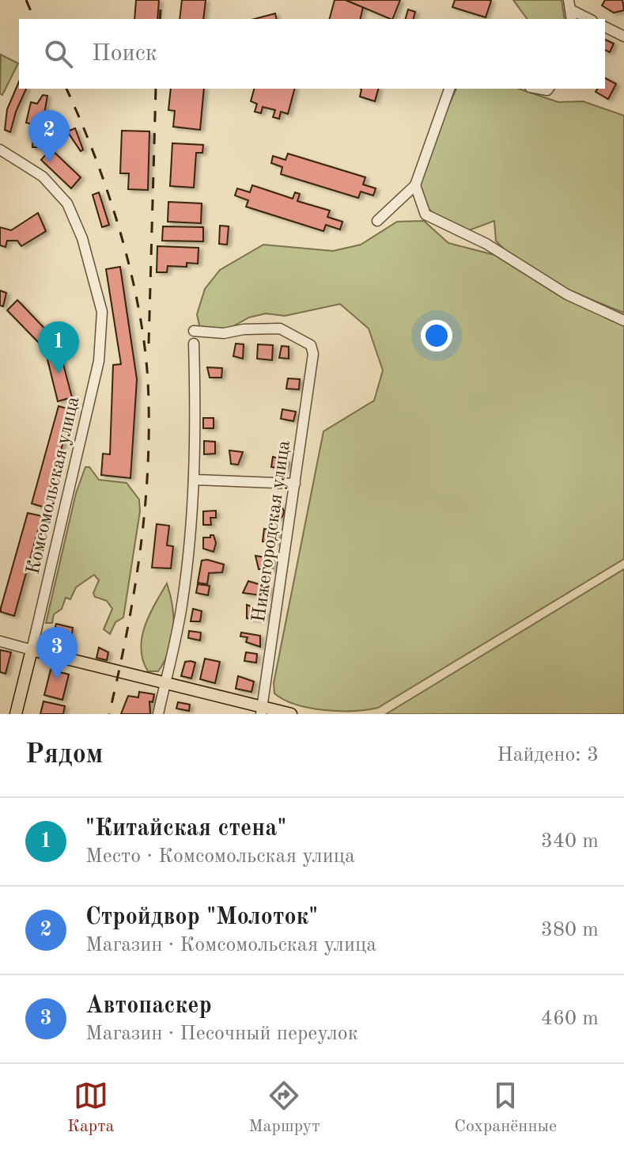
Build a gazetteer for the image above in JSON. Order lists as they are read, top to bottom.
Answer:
{
  "streets": {
    "main road": ["Комсомольская улица"],
    "street": ["Нижегородская улица"]
  },
  "page": {
    "search": "Поиск",
    "pins": ["2", "1", "3"],
    "heading": ["Рядом", "Найдено: 3"],
    "list": [
      {
        "mark": "1",
        "name": "\"Китайская стена\"",
        "note": "Место · Комсомольская улица",
        "value": "340 m"
      },
      {
        "mark": "2",
        "name": "Стройдвор \"Молоток\"",
        "note": "Магазин · Комсомольская улица",
        "value": "380 m"
      },
      {
        "mark": "3",
        "name": "Автопаскер",
        "note": "Магазин · Песочный переулок",
        "value": "460 m"
      }
    ],
    "nav": ["Карта", "Маршрут", "Сохранённые"]
  }
}
